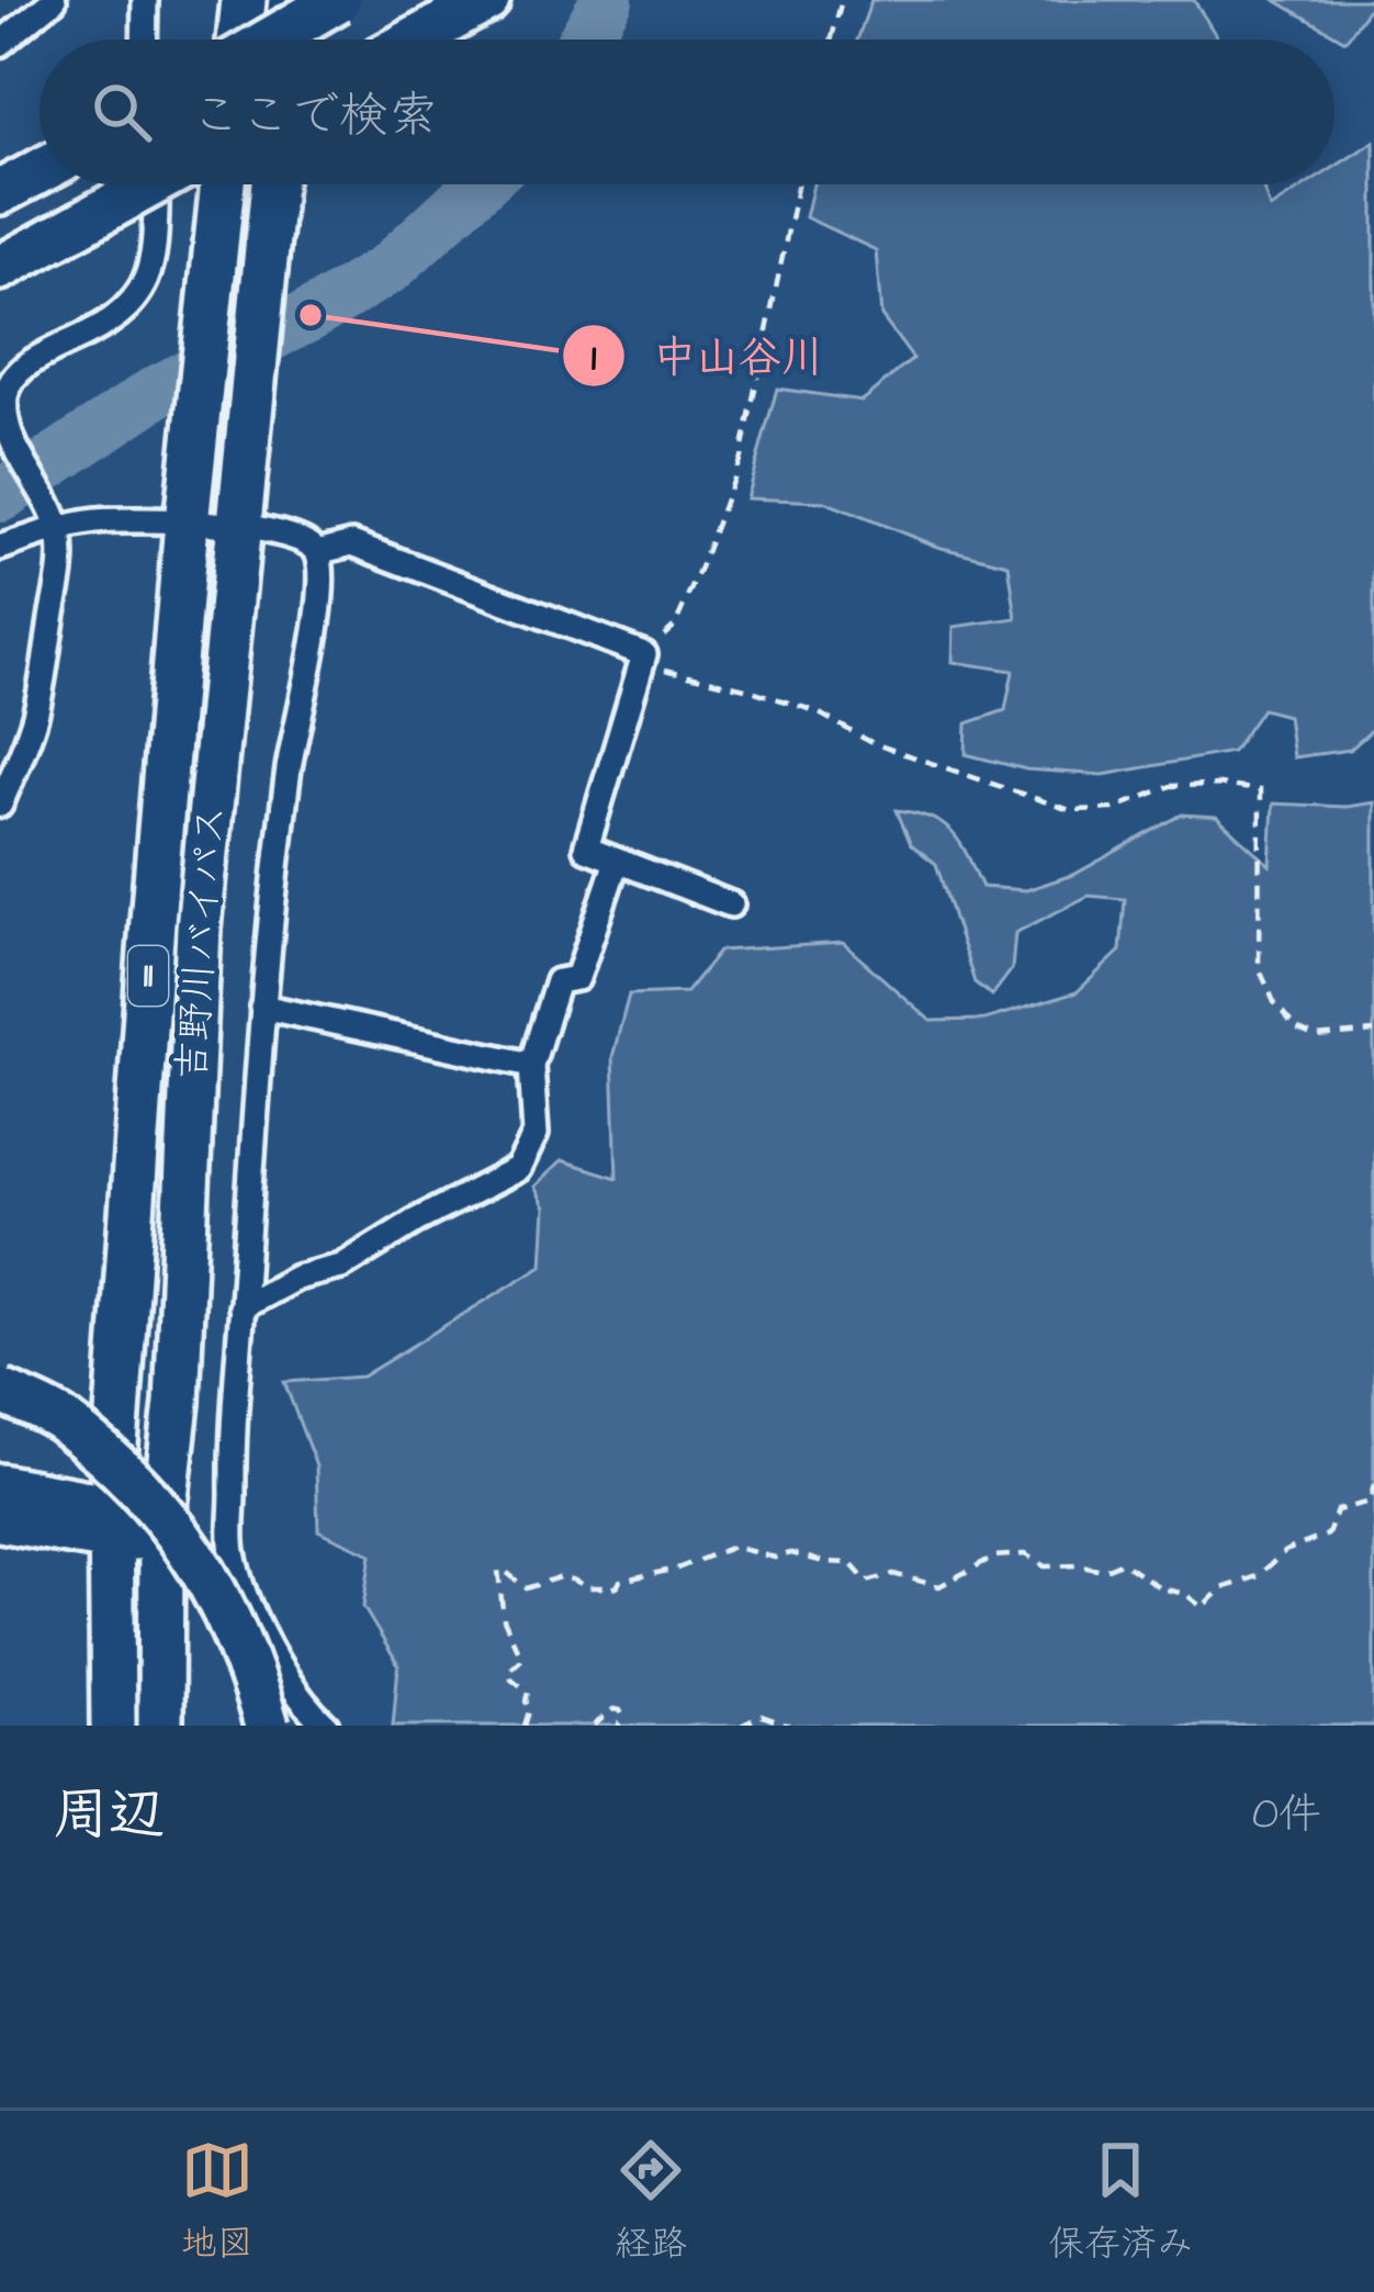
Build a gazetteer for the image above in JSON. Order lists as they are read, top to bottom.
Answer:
{
  "streets": {
    "highway": ["吉野川バイパス", "11"]
  },
  "places": ["中山谷川"],
  "page": {
    "search": "ここで検索",
    "heading": ["周辺", "0件"],
    "nav": ["地図", "経路", "保存済み"]
  }
}
